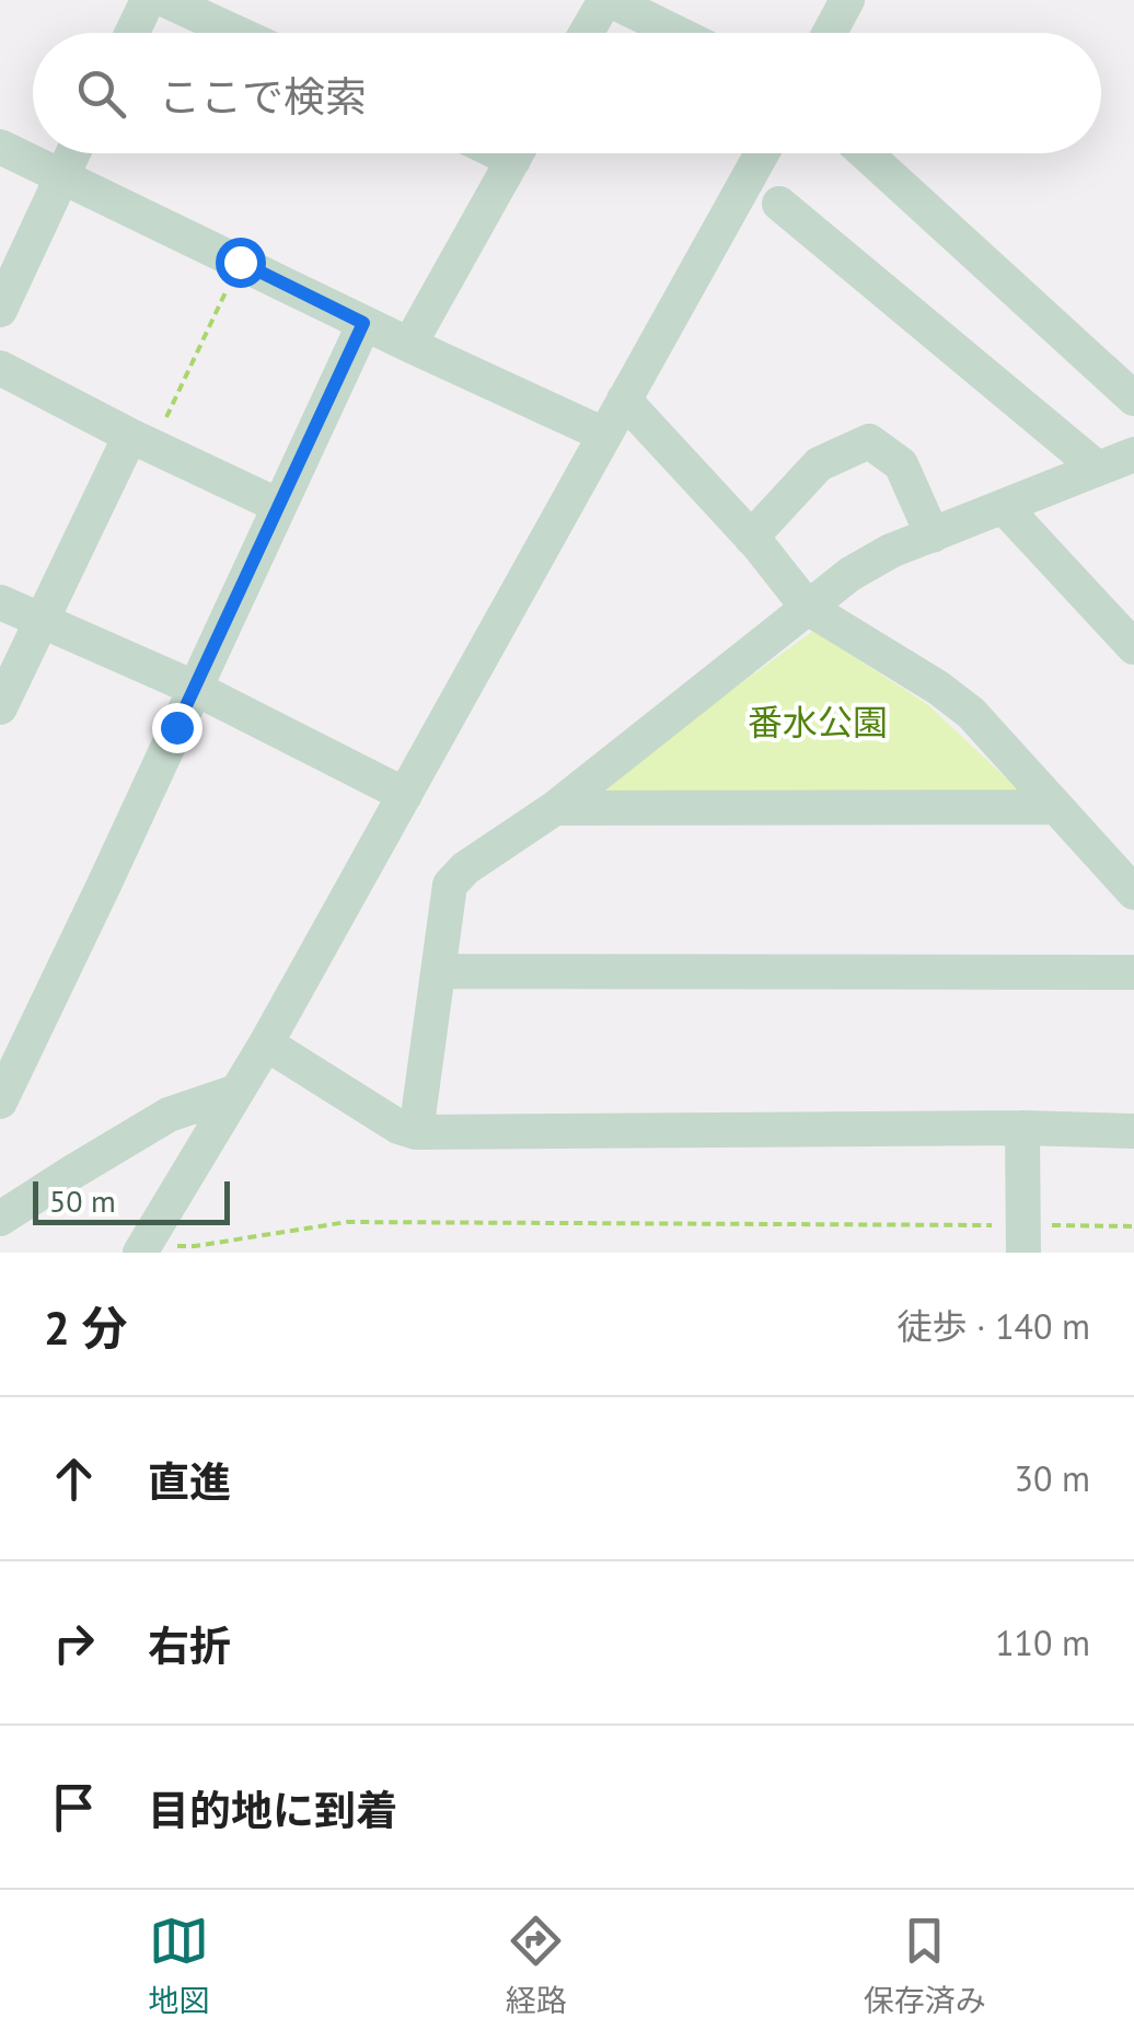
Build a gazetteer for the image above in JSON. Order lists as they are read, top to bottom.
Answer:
{
  "parks": ["番水公園"],
  "scale_bar": "50 m",
  "page": {
    "search": "ここで検索",
    "scale": "50 m",
    "heading": ["2 分", "徒歩 · 140 m"],
    "list": [
      ["直進", "30 m"],
      ["右折", "110 m"],
      "目的地に到着"
    ],
    "nav": ["地図", "経路", "保存済み"]
  }
}
